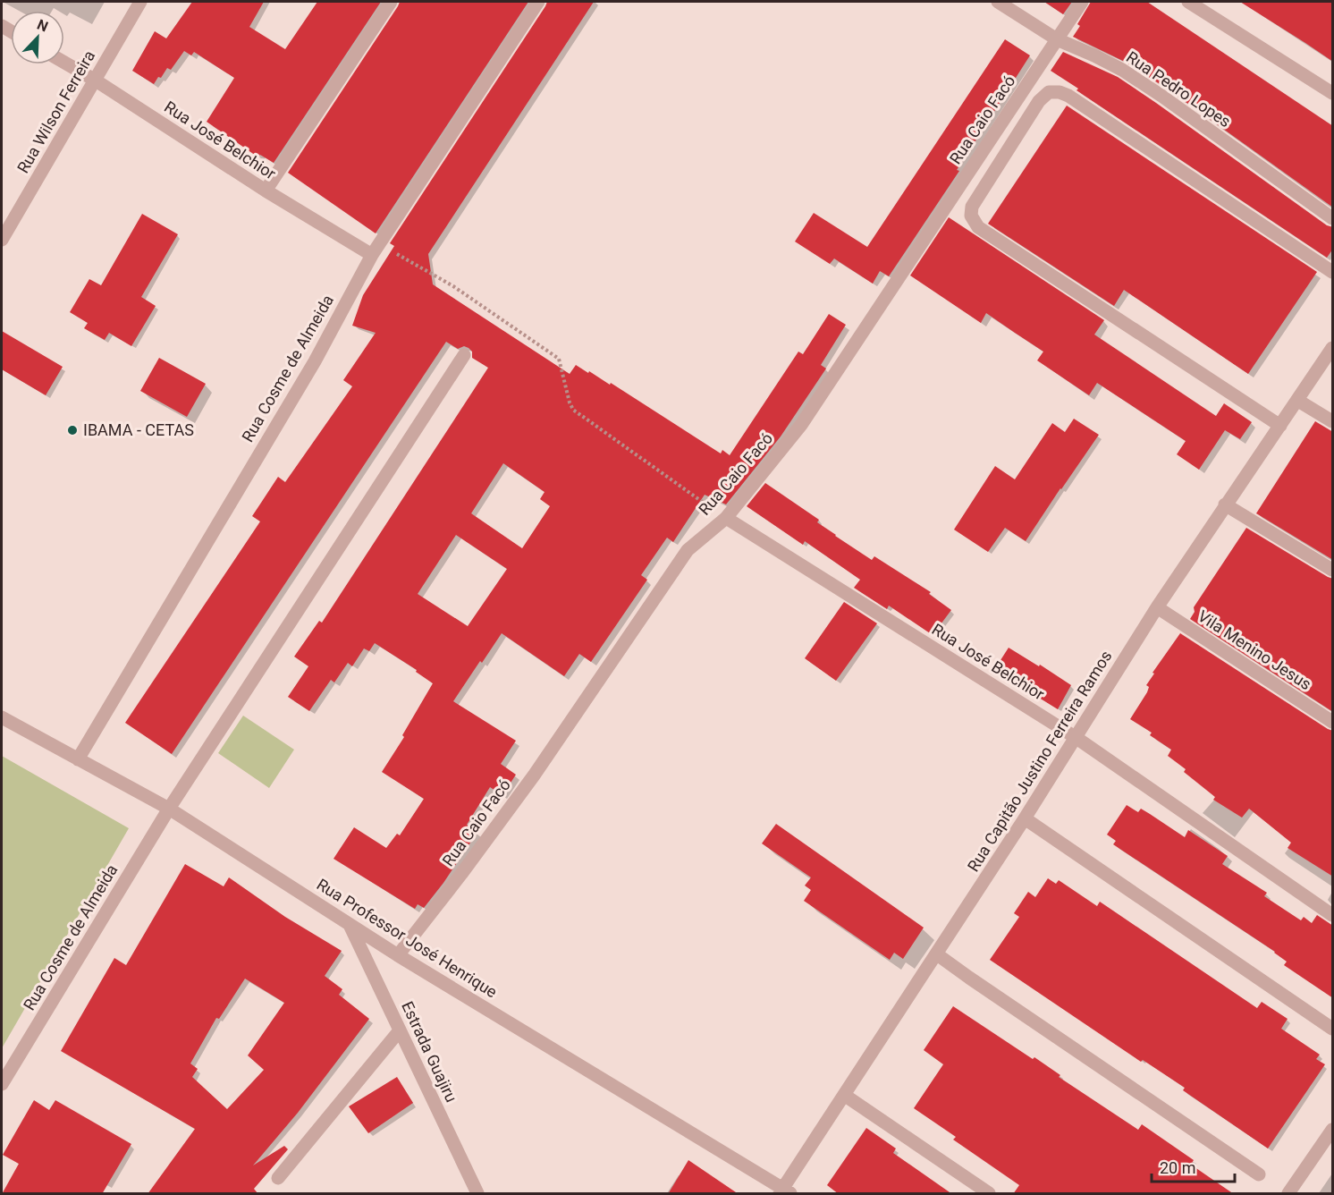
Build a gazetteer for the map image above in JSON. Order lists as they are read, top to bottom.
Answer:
{
  "streets": {
    "street": [
      "Rua Pedro Lopes",
      "Rua Wilson Ferreira",
      "Rua Caio Facó",
      "Rua José Belchior",
      "Rua Cosme de Almeida",
      "Vila Menino Jesus",
      "Rua Capitão Justino Ferreira Ramos",
      "Rua Professor José Henrique",
      "Estrada Guajiru"
    ]
  },
  "crossings": [
    ["Rua Pedro Lopes", "Rua Caio Facó"],
    ["Rua Wilson Ferreira", "Rua José Belchior"],
    ["Rua Caio Facó", "Rua José Belchior"],
    ["Rua Caio Facó", "Rua Professor José Henrique"],
    ["Rua José Belchior", "Rua Cosme de Almeida"],
    ["Rua José Belchior", "Rua Capitão Justino Ferreira Ramos"],
    ["Rua Cosme de Almeida", "Rua Professor José Henrique"],
    ["Vila Menino Jesus", "Rua Capitão Justino Ferreira Ramos"],
    ["Rua Capitão Justino Ferreira Ramos", "Rua Professor José Henrique"],
    ["Rua Professor José Henrique", "Estrada Guajiru"]
  ],
  "places": ["IBAMA - CETAS"],
  "scale_bar": "20 m",
  "north": "top right"
}
